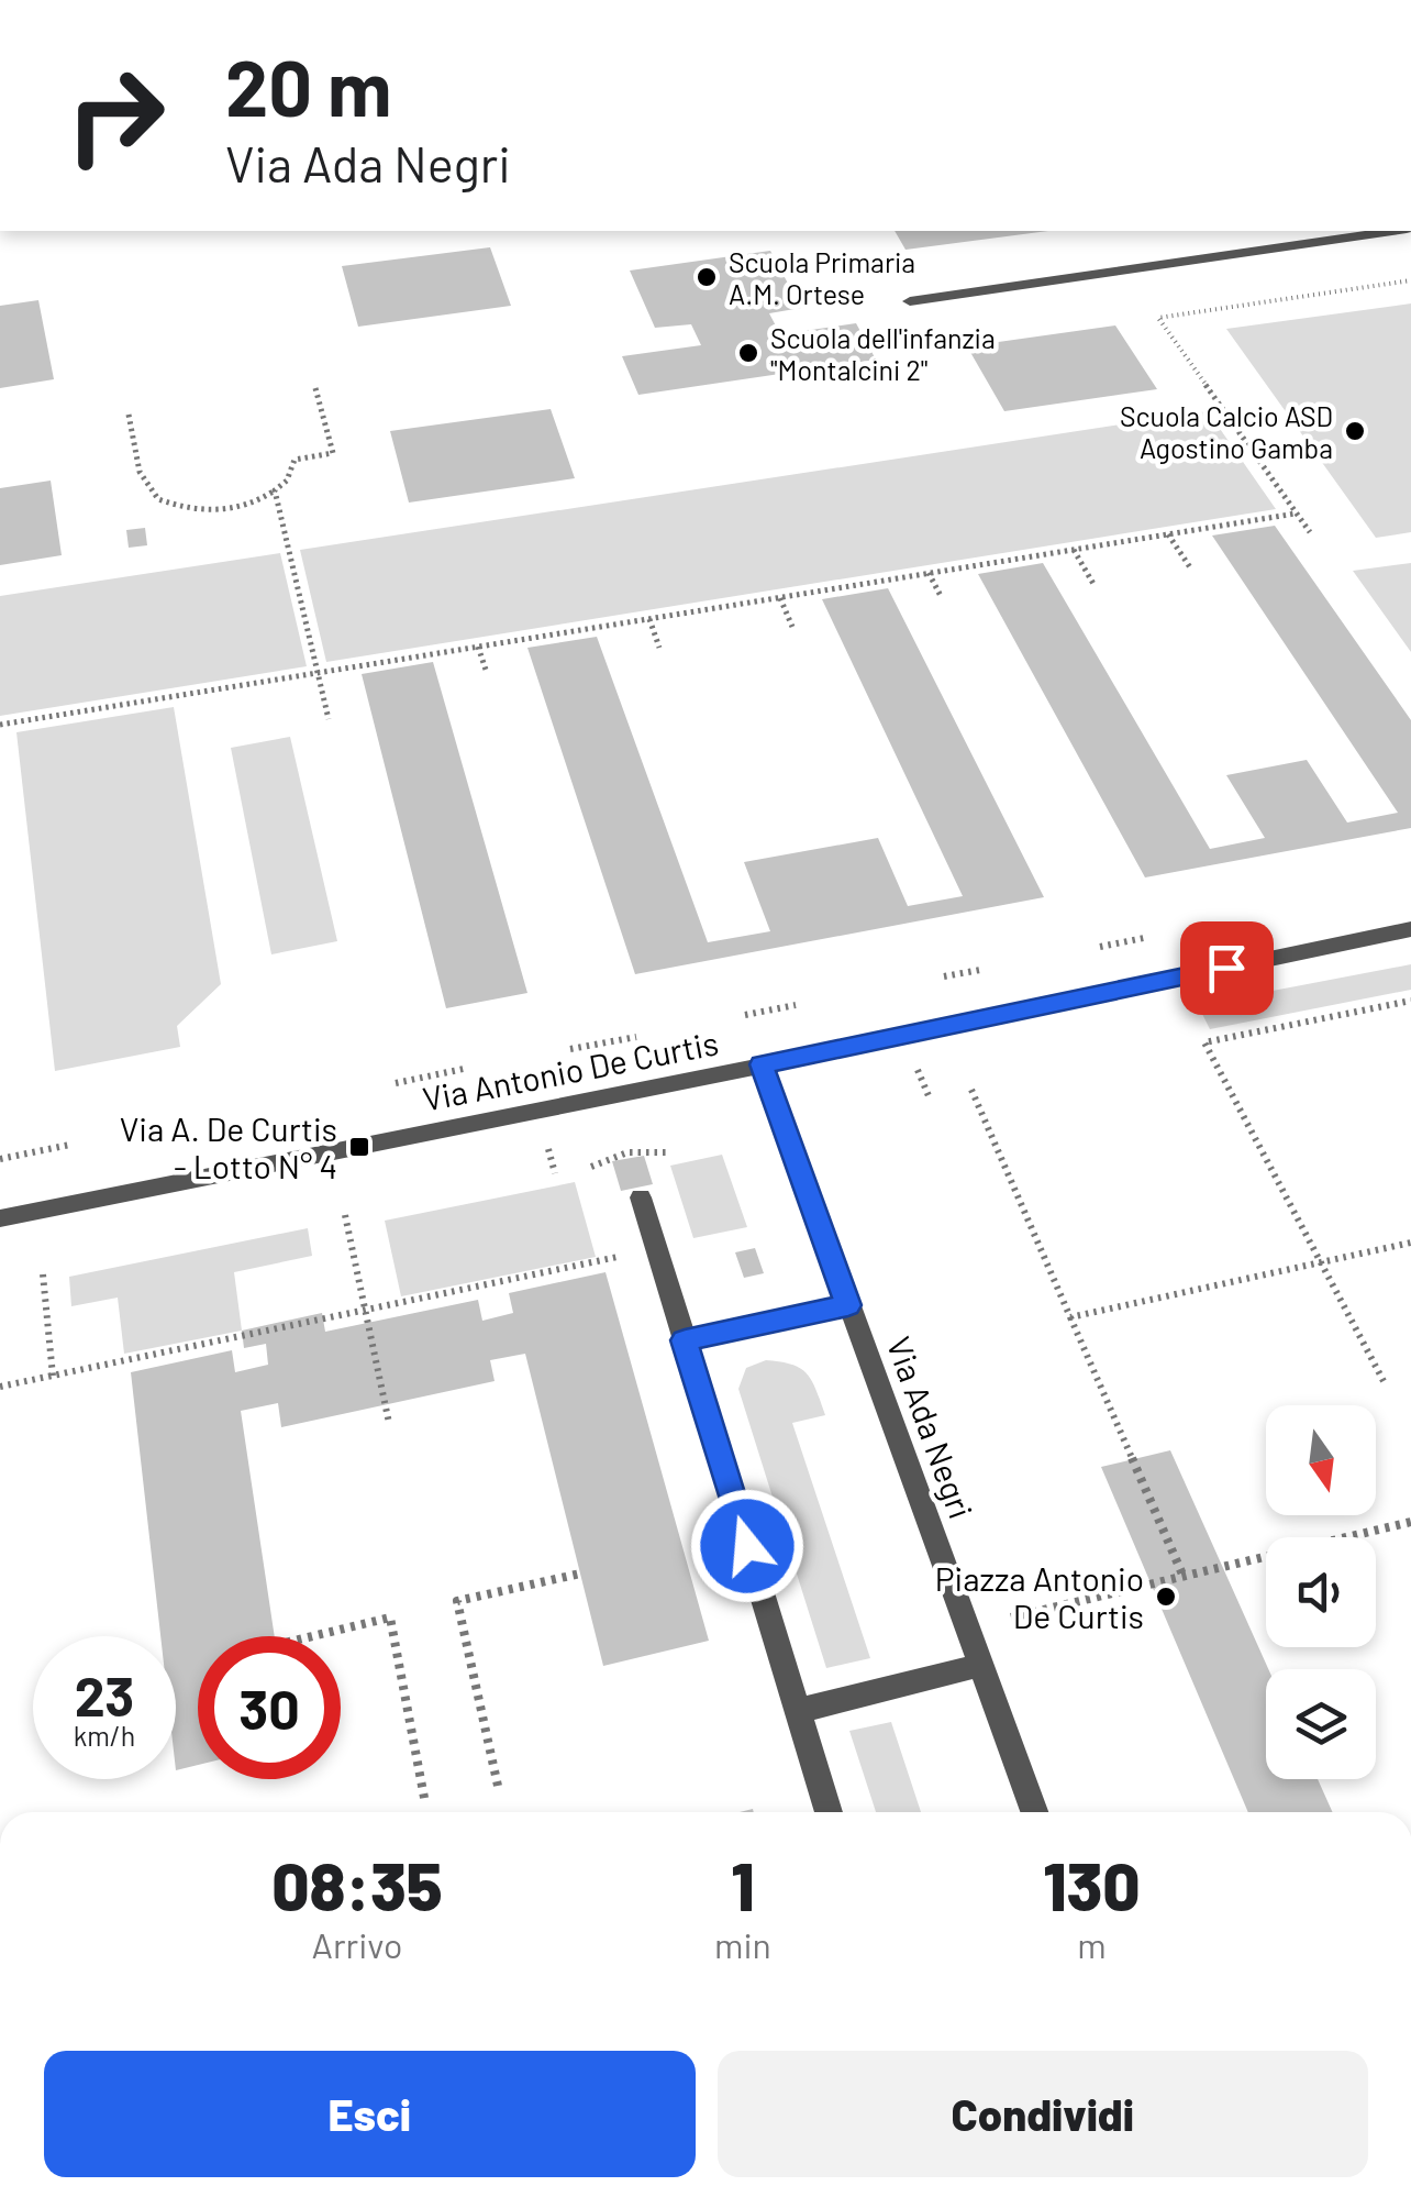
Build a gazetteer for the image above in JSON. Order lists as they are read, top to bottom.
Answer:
{
  "streets": {
    "street": ["Via Antonio De Curtis", "Via Ada Negri"]
  },
  "crossings": [
    ["Via Antonio De Curtis", "Via Ada Negri"]
  ],
  "places": {
    "other": [
      "Scuola Primaria A.M. Ortese",
      "Scuola dell'infanzia \"Montalcini 2\"",
      "Scuola Calcio ASD Agostino Gamba",
      "Piazza Antonio De Curtis"
    ],
    "transit": ["Via A. De Curtis - Lotto N° 4"]
  },
  "north": "bottom",
  "page": {
    "turn": ["20 m", "Via Ada Negri"],
    "speed": "23 km/h",
    "limit": "30",
    "eta": [
      "08:35",
      "Arrivo",
      "1",
      "min",
      "130",
      "m"
    ],
    "buttons": ["Esci", "Condividi"]
  }
}
